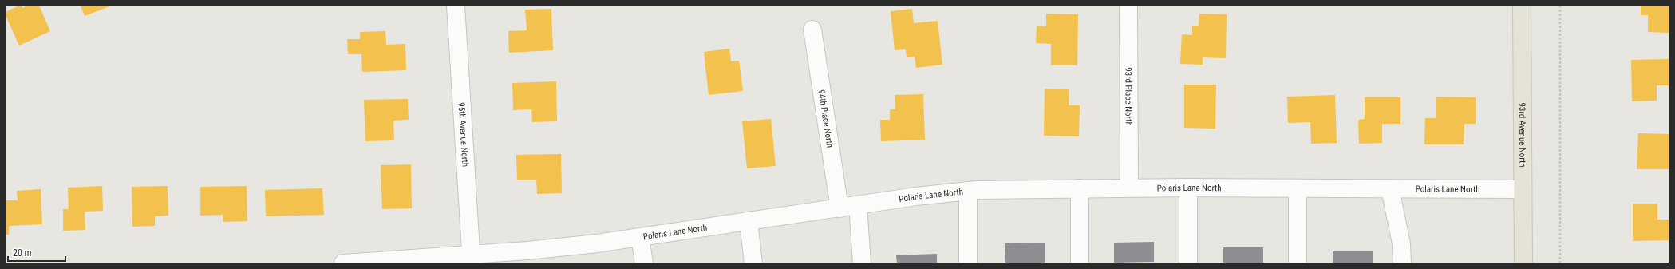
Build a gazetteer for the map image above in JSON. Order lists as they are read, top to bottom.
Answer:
{
  "streets": {
    "main road": ["93rd Avenue North"],
    "street": [
      "93rd Place North",
      "94th Place North",
      "95th Avenue North",
      "Polaris Lane North"
    ]
  },
  "crossings": [
    ["93rd Place North", "Polaris Lane North"],
    ["94th Place North", "Polaris Lane North"],
    ["95th Avenue North", "Polaris Lane North"],
    ["93rd Avenue North", "Polaris Lane North"]
  ],
  "scale_bar": "20 m"
}
